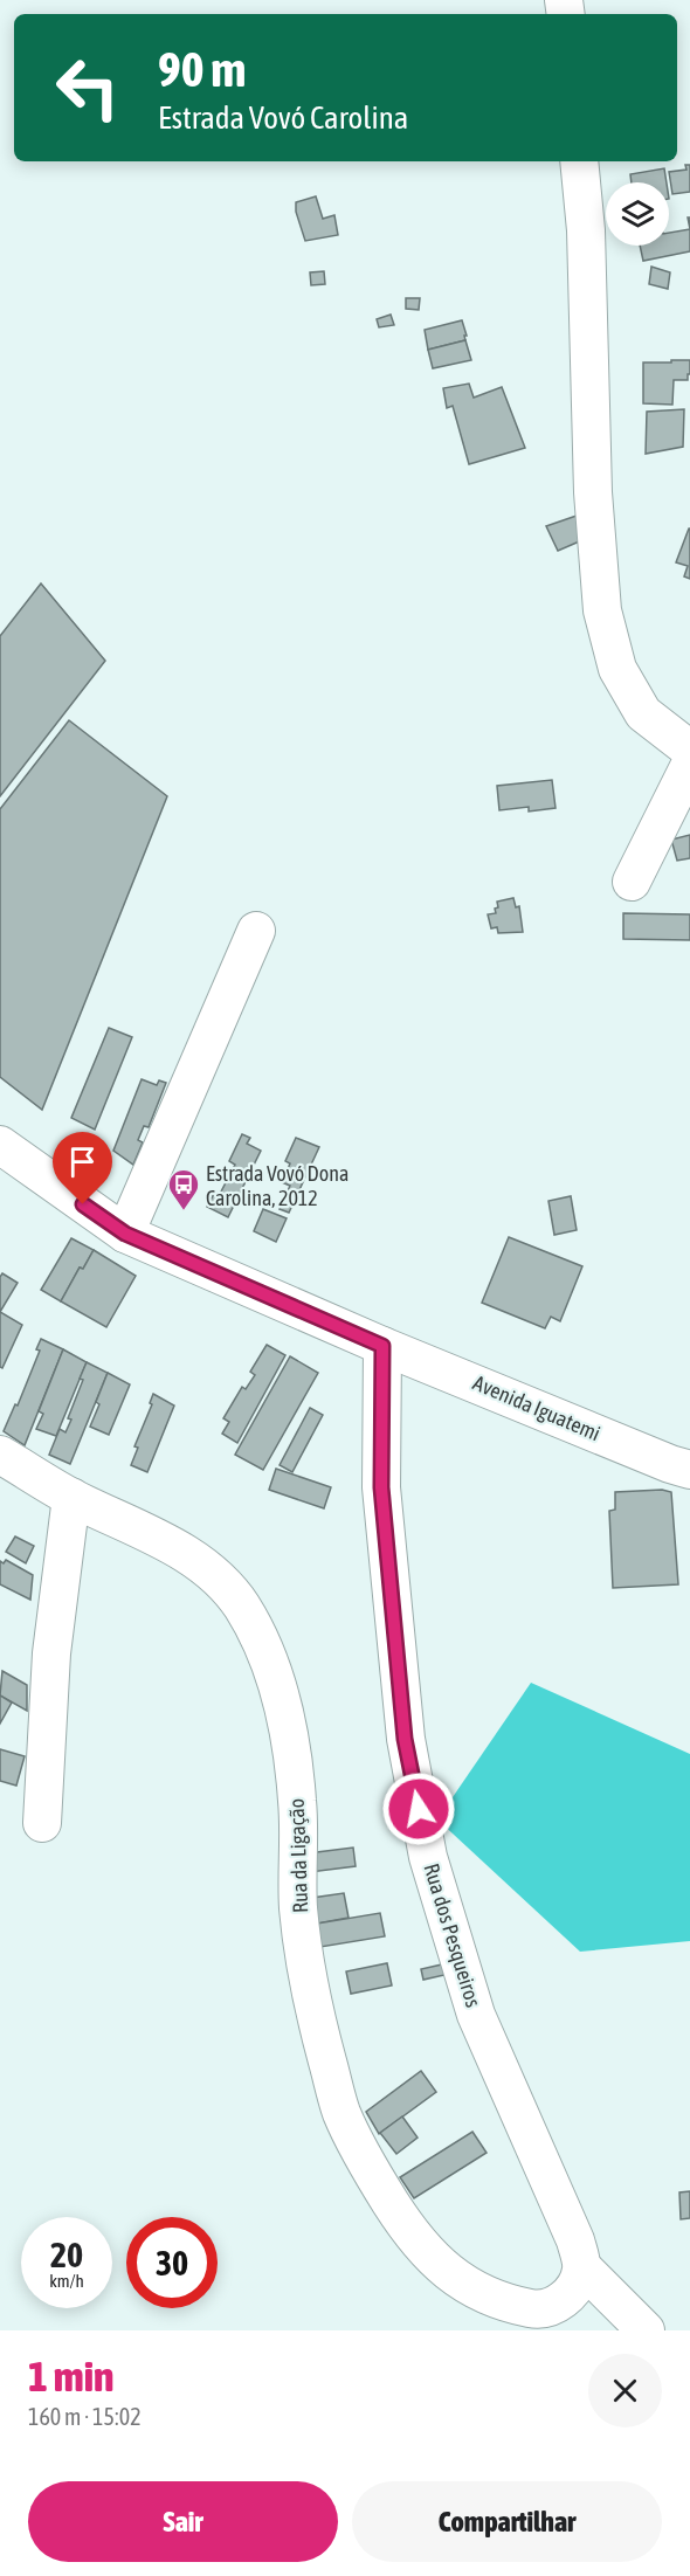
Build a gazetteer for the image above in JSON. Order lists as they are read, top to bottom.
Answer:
{
  "streets": {
    "street": ["Avenida Iguatemi", "Rua da Ligação", "Rua dos Pesqueiros"]
  },
  "crossings": [
    ["Avenida Iguatemi", "Rua dos Pesqueiros"],
    ["Rua da Ligação", "Rua dos Pesqueiros"]
  ],
  "places": {
    "bus stop": ["Estrada Vovó Dona Carolina, 2012"]
  },
  "page": {
    "turn": ["90 m", "Estrada Vovó Carolina"],
    "speed": "20 km/h",
    "limit": "30",
    "heading": ["1 min", "160 m · 15:02"],
    "buttons": ["Sair", "Compartilhar"]
  }
}
